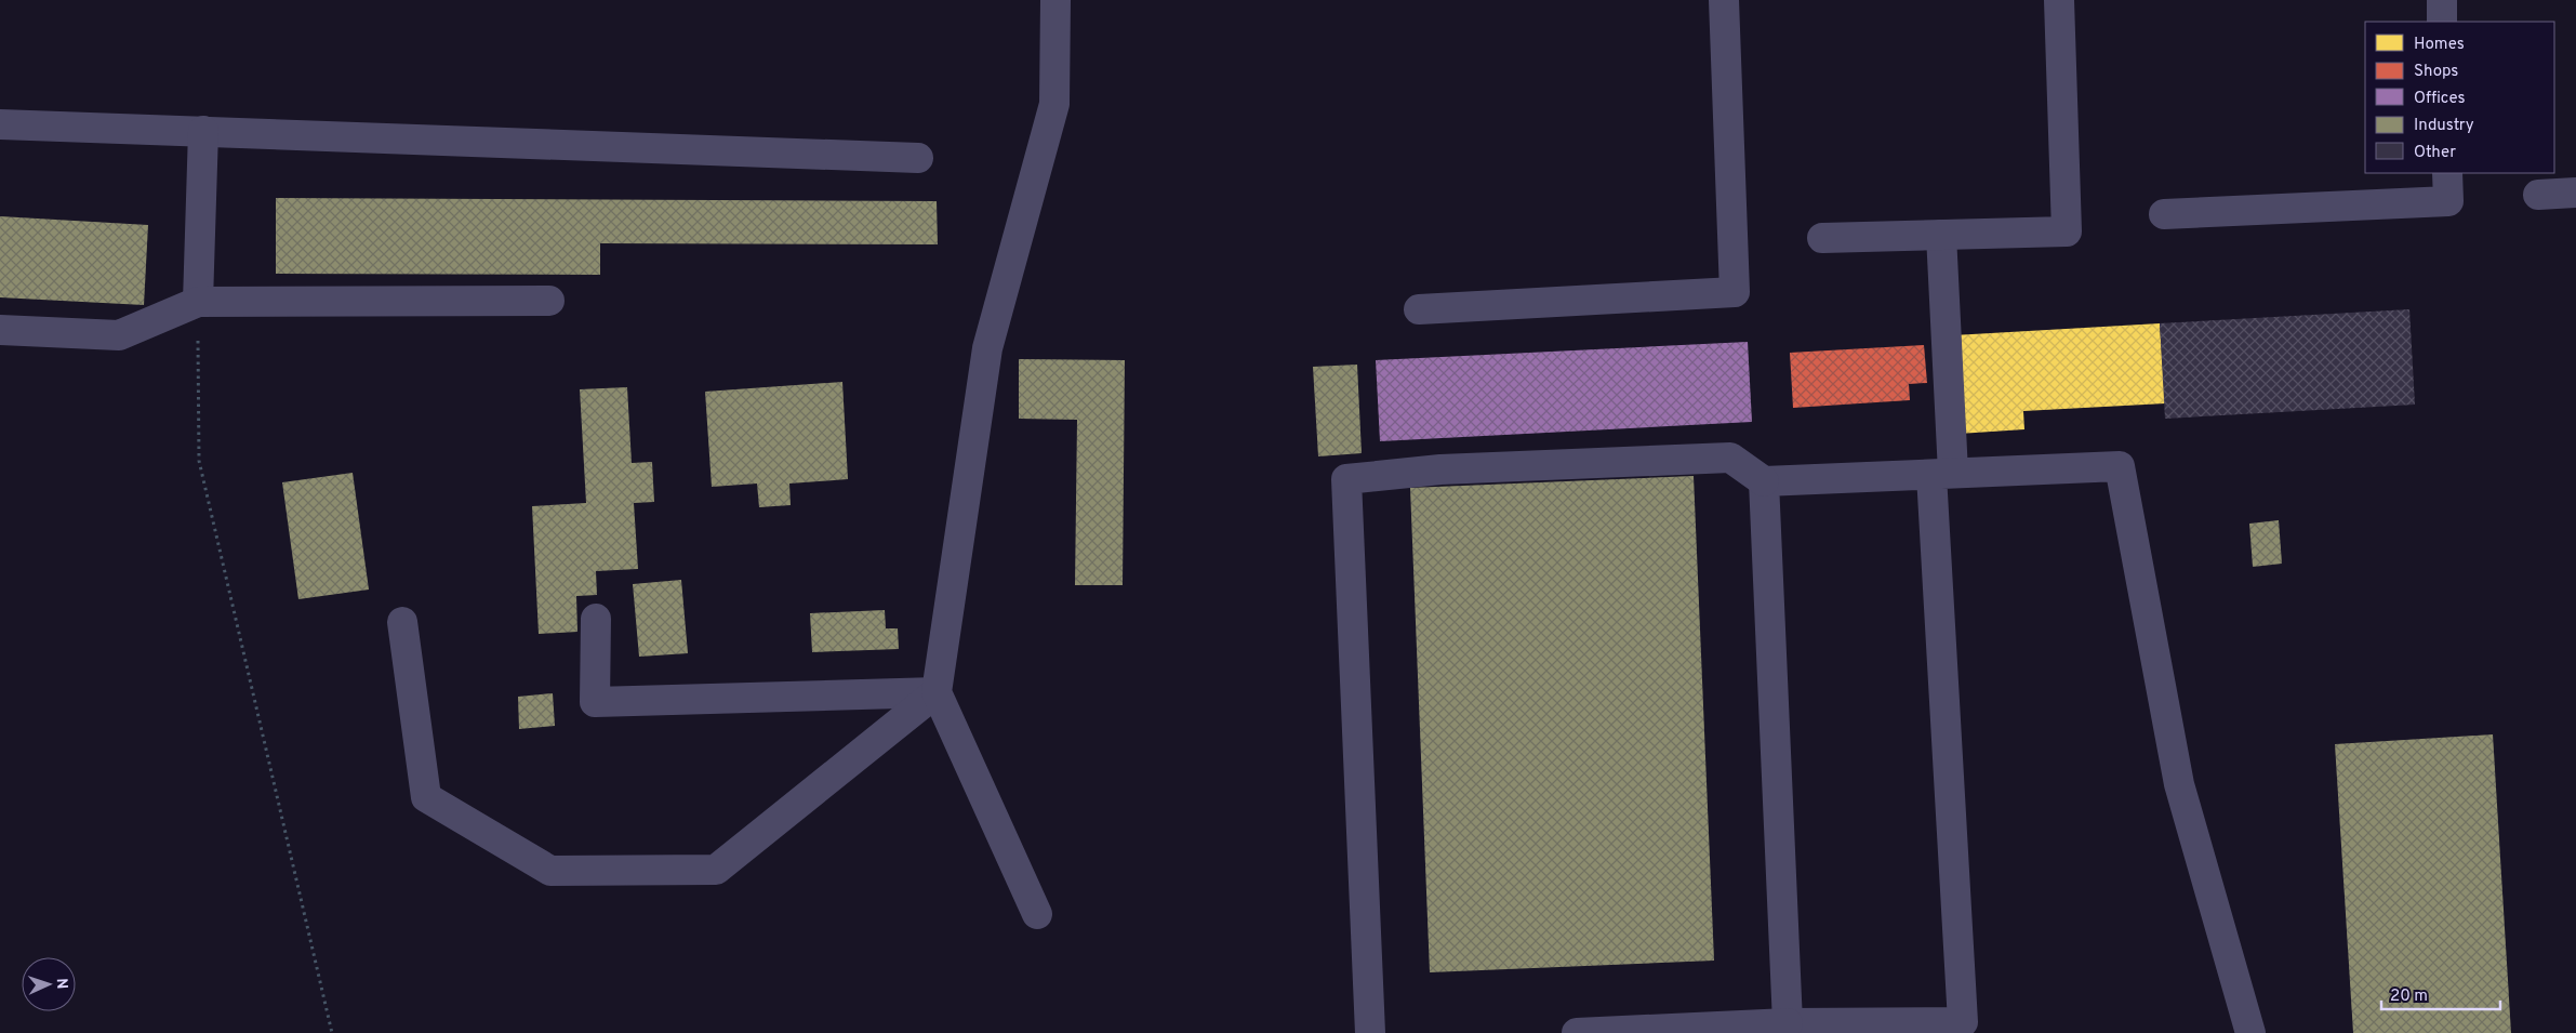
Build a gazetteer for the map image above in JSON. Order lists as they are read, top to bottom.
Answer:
{
  "legend": [
    "Homes",
    "Shops",
    "Offices",
    "Industry",
    "Other"
  ],
  "scale_bar": "20 m",
  "north": "right"
}
